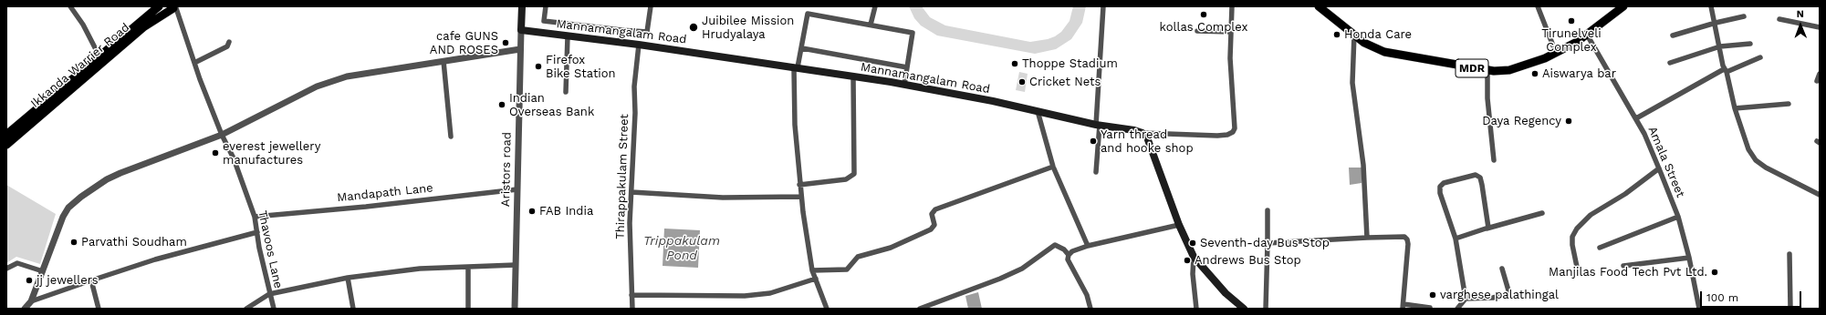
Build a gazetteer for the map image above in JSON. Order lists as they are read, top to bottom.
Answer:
{
  "streets": {
    "main road": ["Mannamangalam Road", "Ikkanda Warrier Road", "MDR"],
    "street": [
      "Amala Street",
      "Aristors road",
      "Thirappakulam Street",
      "Mandapath Lane",
      "Thavoos Lane"
    ]
  },
  "crossings": [
    ["Mannamangalam Road", "Aristors road"],
    ["Mannamangalam Road", "Thirappakulam Street"],
    ["Ikkanda Warrier Road", "Thavoos Lane"],
    ["MDR", "Amala Street"],
    ["Aristors road", "Mandapath Lane"],
    ["Mandapath Lane", "Thavoos Lane"]
  ],
  "water": ["Trippakulam Pond"],
  "places": [
    "kollas Complex",
    "Tirunelveli Complex",
    "Juibilee Mission Hrudyalaya",
    "Honda Care",
    "cafe GUNS AND ROSES",
    "Thoppe Stadium",
    "Firefox Bike Station",
    "Aiswarya bar",
    "Cricket Nets",
    "Indian Overseas Bank",
    "Daya Regency",
    "Yarn thread and hooke shop",
    "everest jewellery manufactures",
    "FAB India",
    "Parvathi Soudham",
    "Seventh-day Bus Stop",
    "Andrews Bus Stop",
    "Manjilas Food Tech Pvt Ltd.",
    "jj jewellers",
    "varghese palathingal"
  ],
  "scale_bar": "100 m",
  "north": "top"
}
